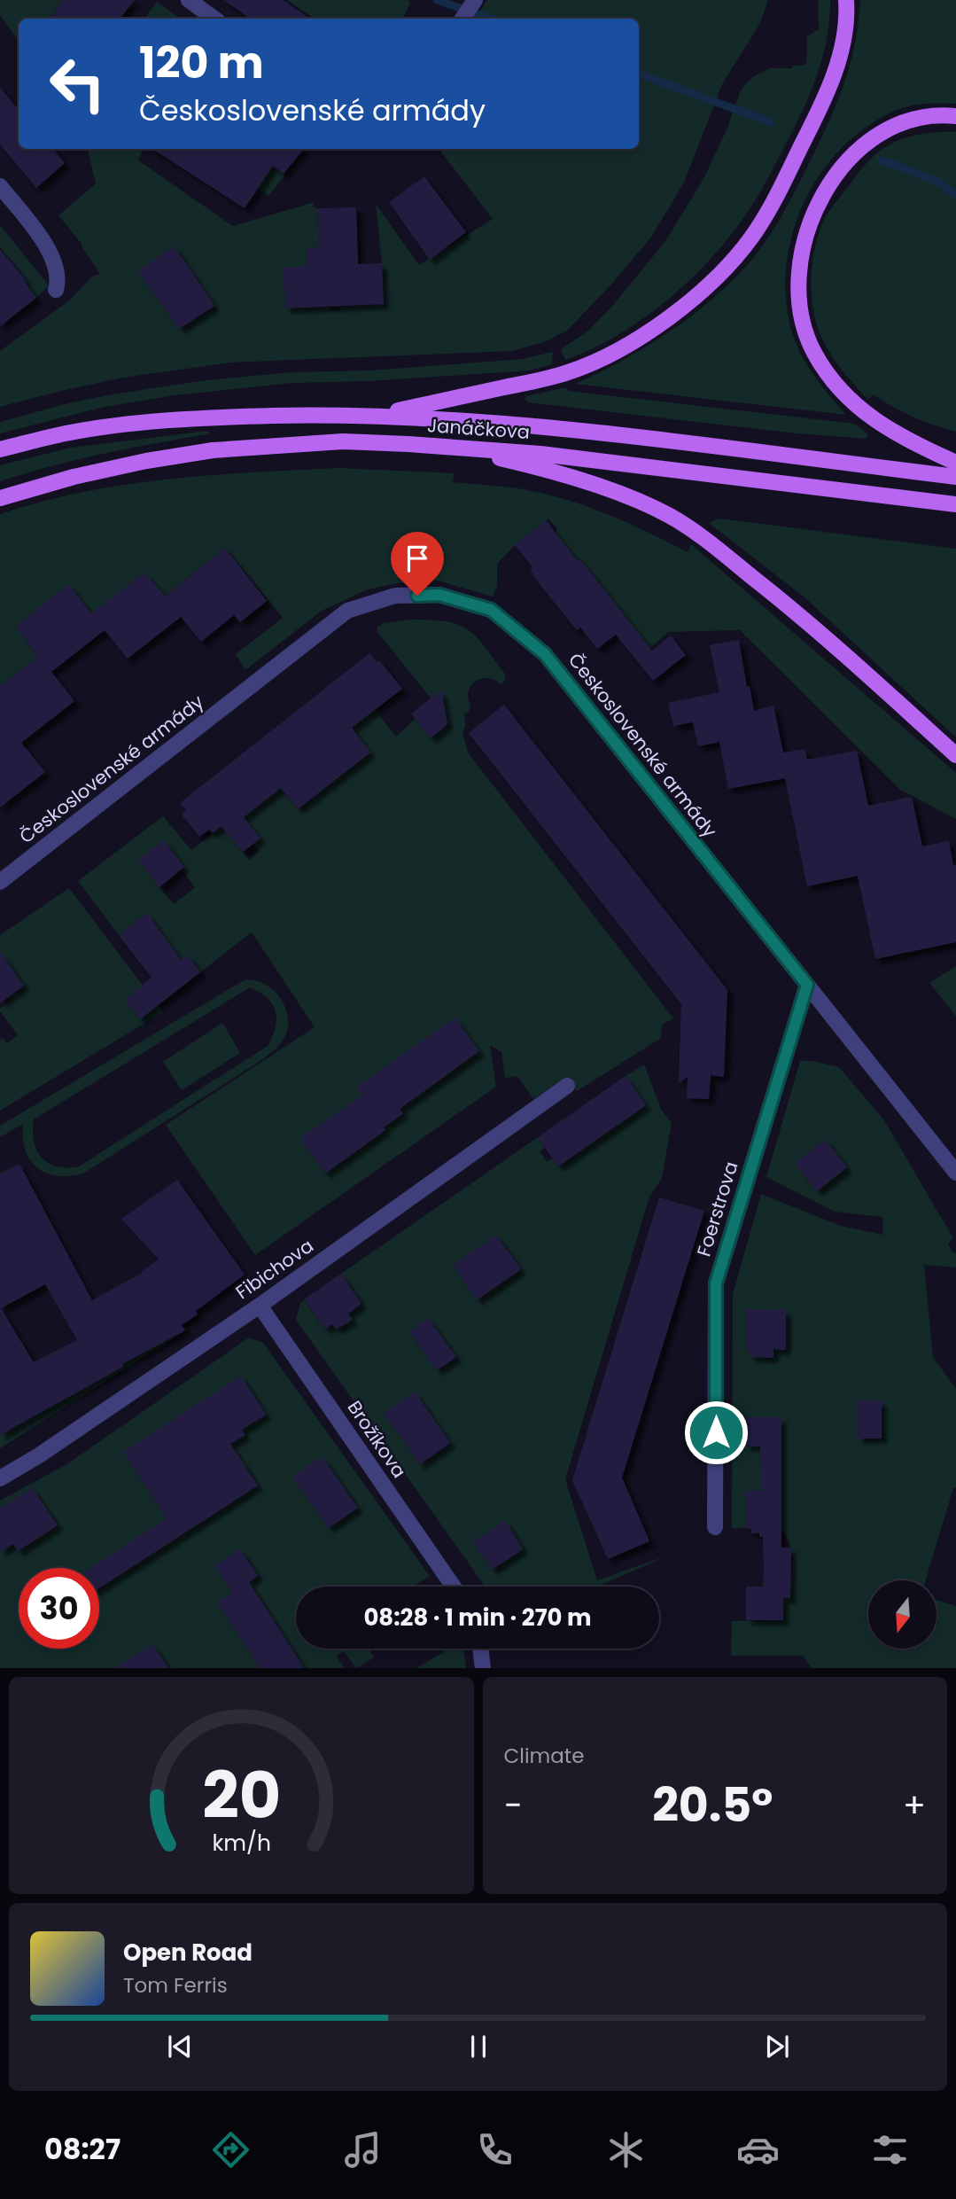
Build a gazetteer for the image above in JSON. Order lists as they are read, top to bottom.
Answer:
{
  "streets": {
    "main road": ["Janáčkova"],
    "street": [
      "Československé armády",
      "Foerstrova",
      "Fibichova",
      "Brožíkova"
    ]
  },
  "crossings": [
    ["Československé armády", "Foerstrova"],
    ["Fibichova", "Brožíkova"]
  ],
  "north": "bottom",
  "page": {
    "turn": ["120 m", "Československé armády"],
    "limit": "30",
    "trip": "08:28 · 1 min · 270 m",
    "tile": "Climate",
    "heat": ["−", "20.5°", "+"],
    "song": ["Open Road", "Tom Ferris"],
    "tabs": "08:27",
    "gauge": ["20", "km/h"]
  }
}
